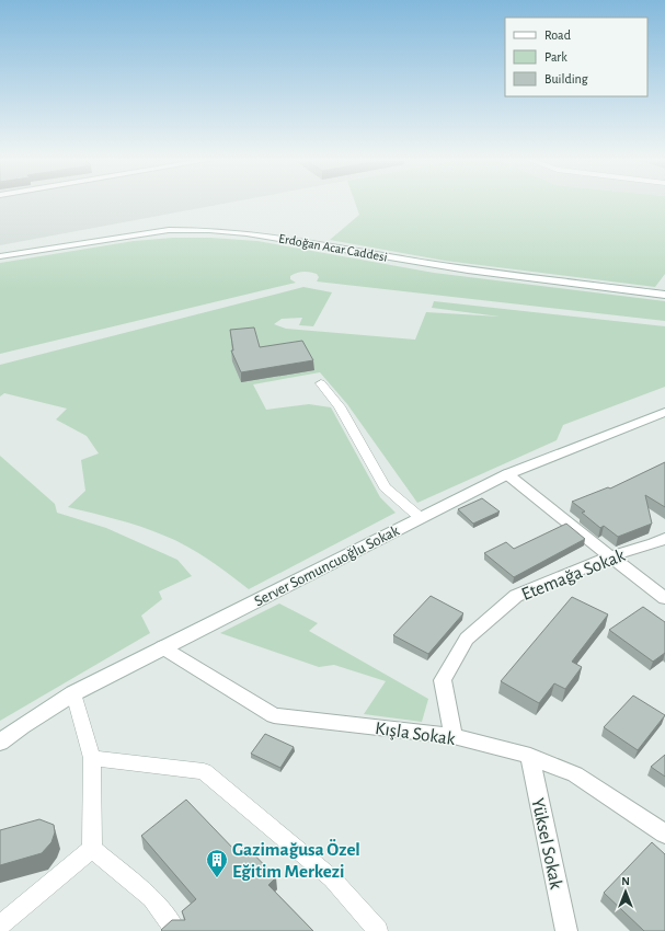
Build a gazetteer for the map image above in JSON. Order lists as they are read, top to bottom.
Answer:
{
  "streets": {
    "street": [
      "Erdoğan Acar Caddesi",
      "Server Somuncuoğlu Sokak",
      "Etemağa Sokak",
      "Kışla Sokak",
      "Yüksel Sokak"
    ]
  },
  "crossings": [
    ["Server Somuncuoğlu Sokak", "Kışla Sokak"],
    ["Etemağa Sokak", "Kışla Sokak"],
    ["Kışla Sokak", "Yüksel Sokak"]
  ],
  "places": {
    "building": ["Gazimağusa Özel Eğitim Merkezi"]
  },
  "legend": ["Road", "Park", "Building"],
  "north": "top"
}
